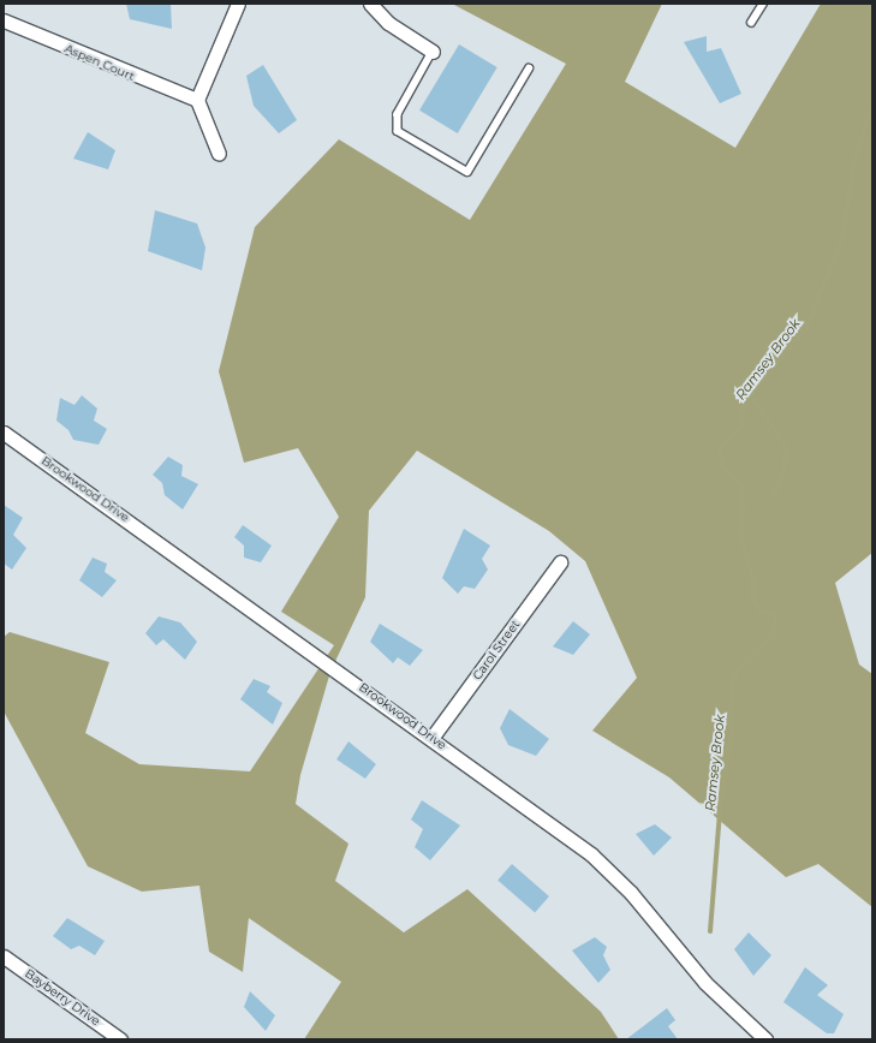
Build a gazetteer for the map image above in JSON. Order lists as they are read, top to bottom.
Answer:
{
  "streets": {
    "street": [
      "Aspen Court",
      "Brookwood Drive",
      "Carol Street",
      "Bayberry Drive"
    ]
  },
  "crossings": [
    ["Brookwood Drive", "Carol Street"]
  ],
  "water": ["Ramsey Brook"]
}
